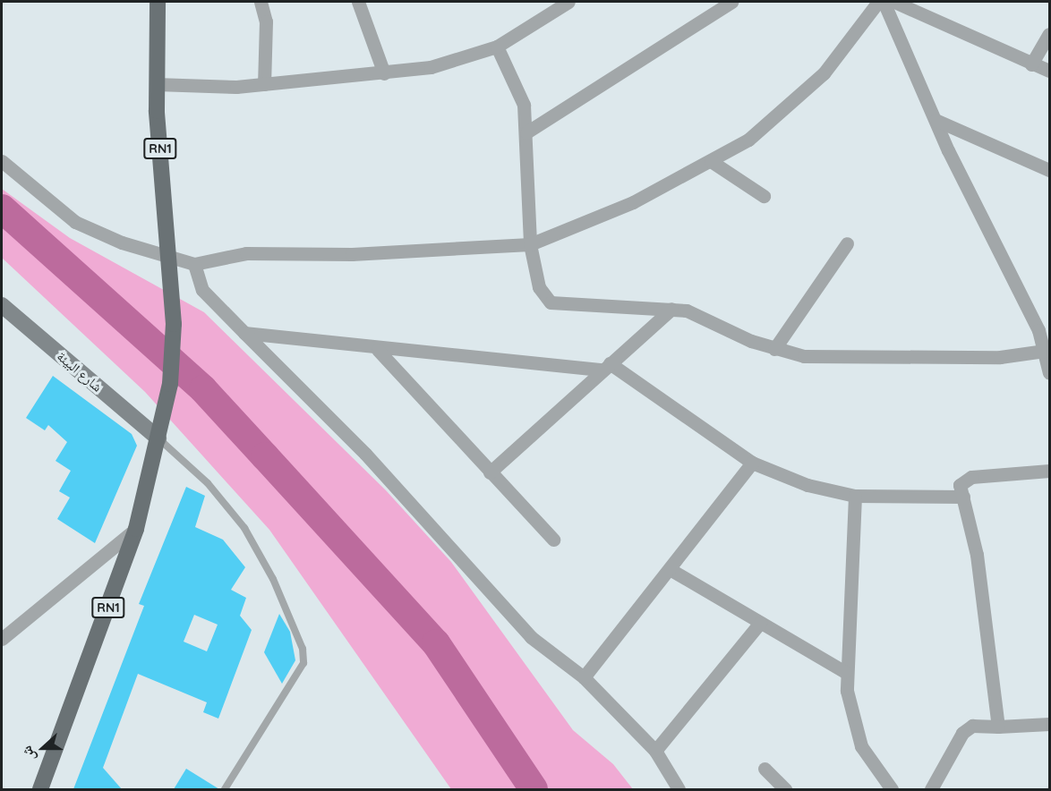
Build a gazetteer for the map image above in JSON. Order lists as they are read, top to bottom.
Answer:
{
  "streets": {
    "main road": ["RN1"],
    "street": ["شارع البيئة"]
  },
  "crossings": [
    ["RN1", "شارع البيئة"]
  ],
  "north": "left"
}
